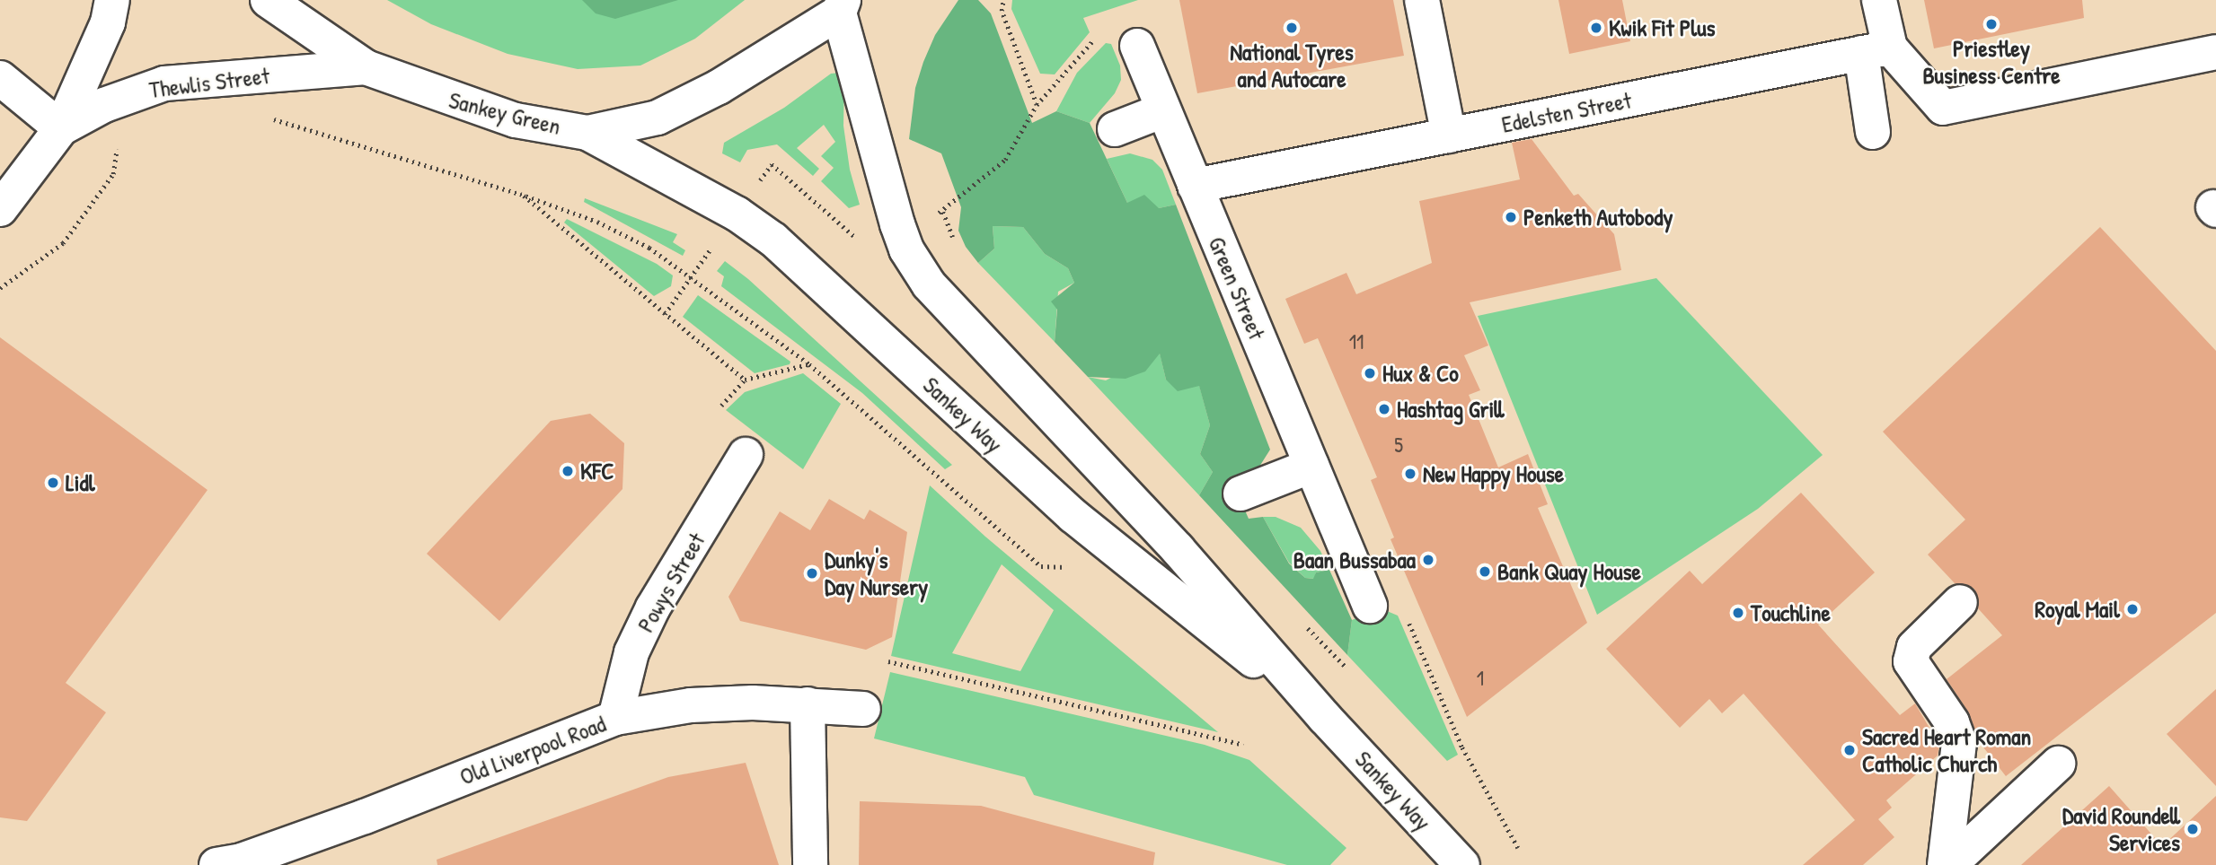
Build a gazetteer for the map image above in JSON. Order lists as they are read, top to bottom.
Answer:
{
  "streets": {
    "main road": [
      "Thewlis Street",
      "Edelsten Street",
      "Sankey Green",
      "Green Street",
      "Sankey Way",
      "Powys Street",
      "Old Liverpool Road"
    ]
  },
  "crossings": [
    ["Thewlis Street", "Sankey Green"],
    ["Edelsten Street", "Green Street"],
    ["Sankey Green", "Sankey Way"],
    ["Powys Street", "Old Liverpool Road"]
  ],
  "places": [
    "Priestley Business Centre",
    "National Tyres and Autocare",
    "Kwik Fit Plus",
    "Penketh Autobody",
    "Hux & Co",
    "Hashtag Grill",
    "KFC",
    "New Happy House",
    "Lidl",
    "Baan Bussabaa",
    "Bank Quay House",
    "Dunky's Day Nursery",
    "Royal Mail",
    "Touchline",
    "Sacred Heart Roman Catholic Church",
    "David Roundell Services"
  ],
  "house_numbers": ["11", "5", "1"]
}
